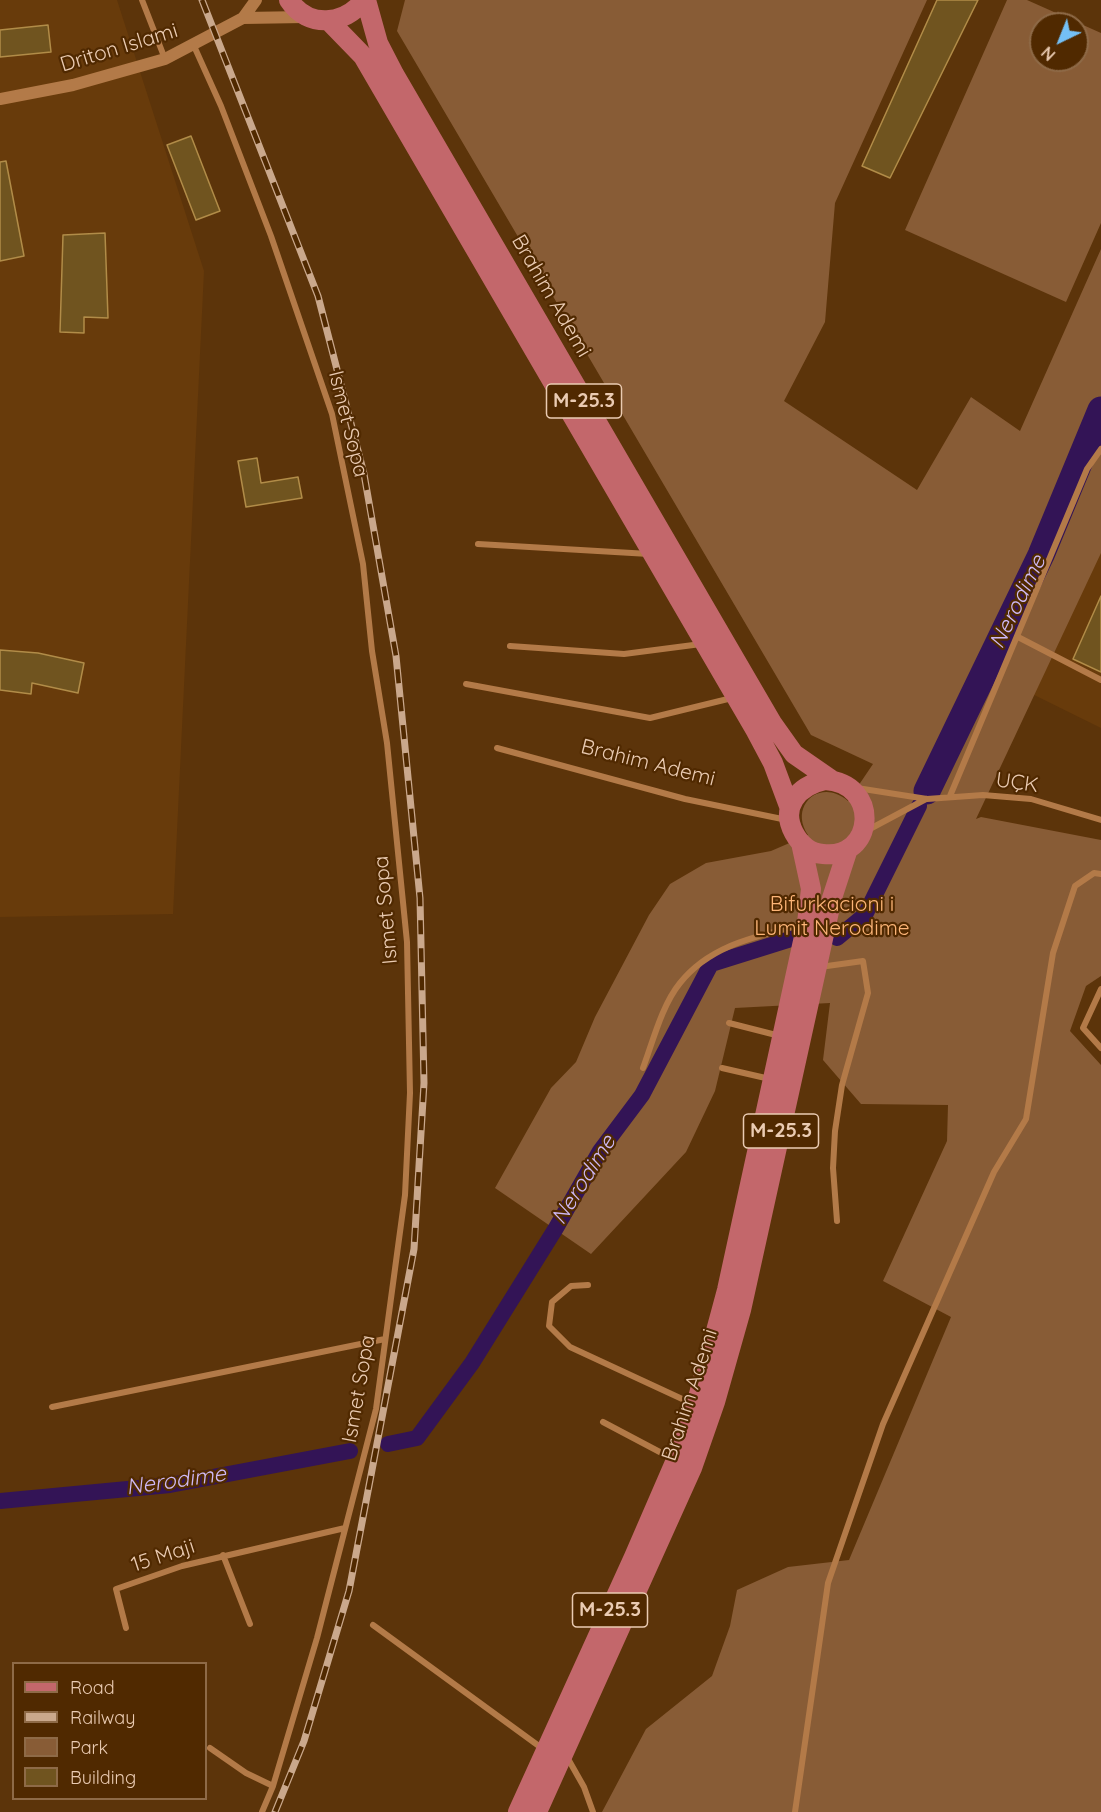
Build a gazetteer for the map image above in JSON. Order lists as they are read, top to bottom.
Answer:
{
  "streets": {
    "main road": ["Brahim Ademi", "M-25.3"],
    "street": [
      "Driton Islami",
      "Ismet Sopa",
      "UÇK",
      "15 Maji"
    ]
  },
  "crossings": [
    ["Driton Islami", "Ismet Sopa"],
    ["Brahim Ademi", "UÇK"],
    ["Ismet Sopa", "15 Maji"]
  ],
  "water": ["Nerodime"],
  "parks": ["Bifurkacioni i Lumit Nerodime"],
  "legend": [
    "Road",
    "Railway",
    "Park",
    "Building"
  ],
  "north": "bottom left"
}
